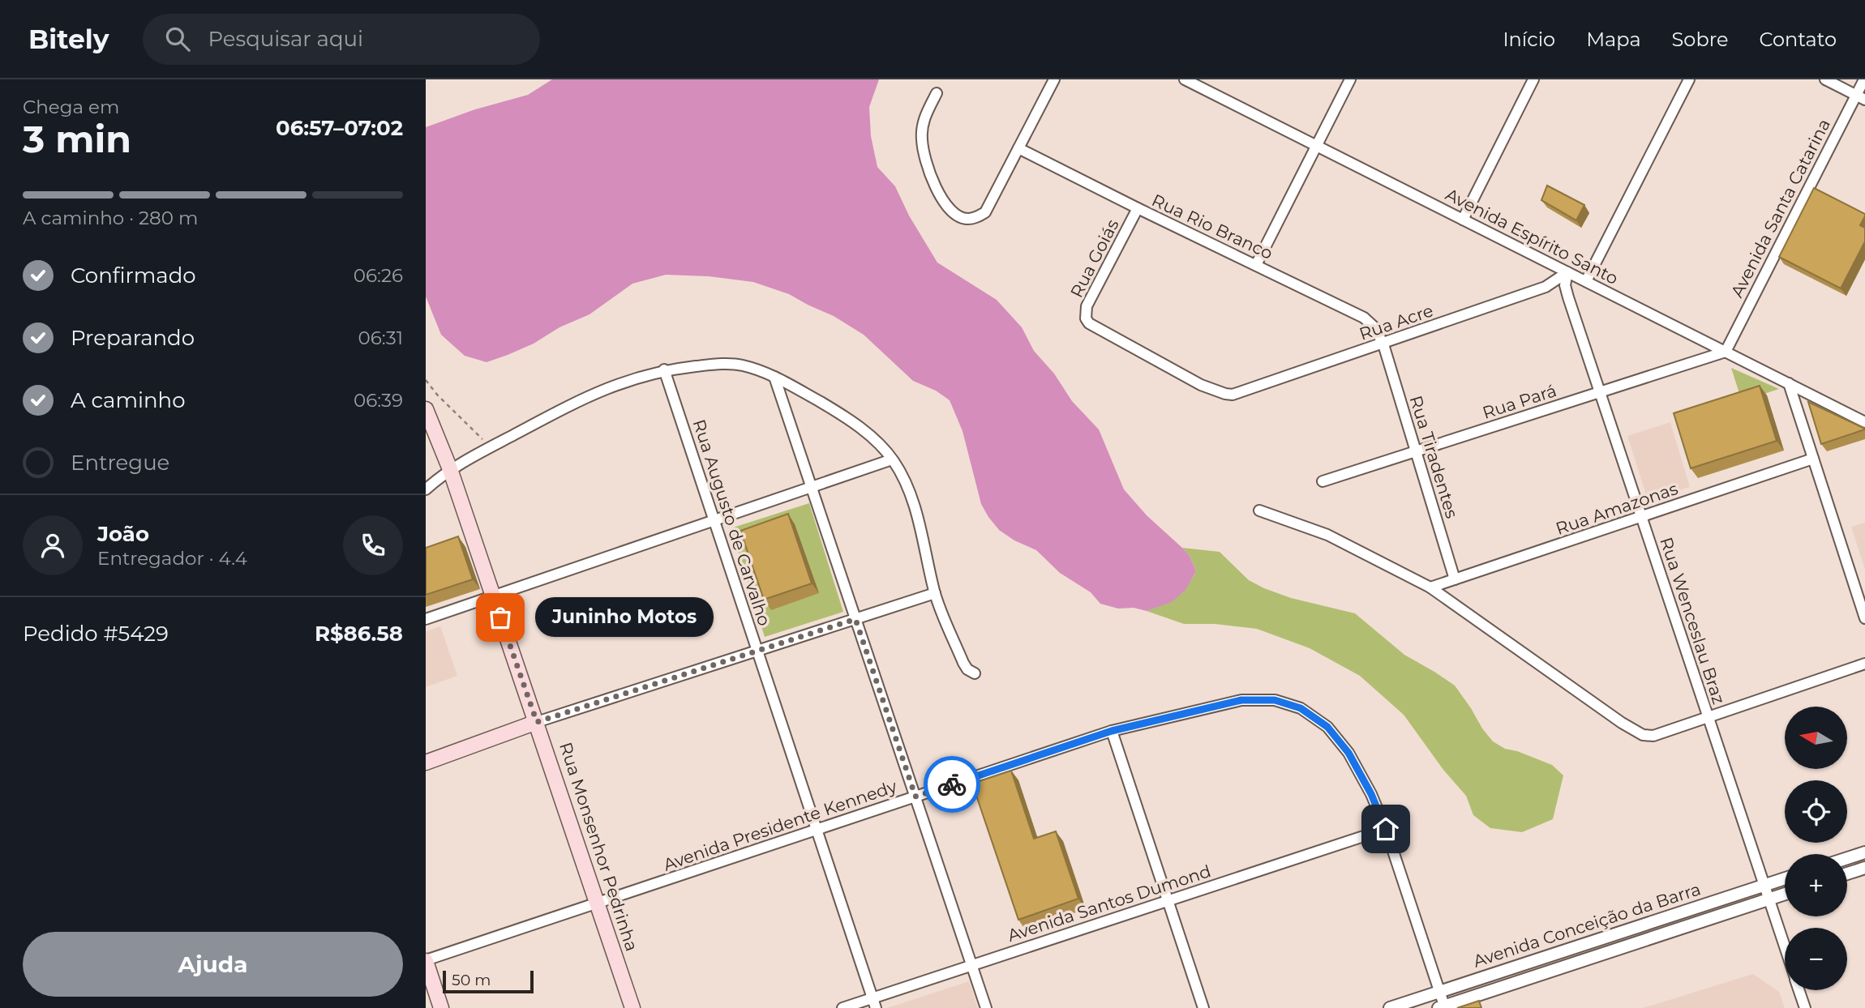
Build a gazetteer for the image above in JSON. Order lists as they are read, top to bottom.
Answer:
{
  "streets": {
    "main road": ["Rua Monsenhor Pedrinha"],
    "street": [
      "Avenida Santa Catarina",
      "Rua Rio Branco",
      "Avenida Espírito Santo",
      "Rua Goiás",
      "Rua Acre",
      "Rua Pará",
      "Rua Tiradentes",
      "Rua Amazonas",
      "Rua Augusto de Carvalho",
      "Rua Wenceslau Braz",
      "Avenida Presidente Kennedy",
      "Avenida Santos Dumond",
      "Avenida Conceição da Barra"
    ]
  },
  "crossings": [
    ["Avenida Santa Catarina", "Avenida Espírito Santo"],
    ["Avenida Santa Catarina", "Rua Pará"],
    ["Rua Rio Branco", "Rua Goiás"],
    ["Rua Rio Branco", "Rua Acre"],
    ["Rua Rio Branco", "Rua Tiradentes"],
    ["Avenida Espírito Santo", "Rua Acre"],
    ["Avenida Espírito Santo", "Rua Pará"],
    ["Avenida Espírito Santo", "Rua Wenceslau Braz"],
    ["Rua Goiás", "Rua Acre"],
    ["Rua Acre", "Rua Tiradentes"],
    ["Rua Acre", "Rua Wenceslau Braz"],
    ["Rua Pará", "Rua Tiradentes"],
    ["Rua Pará", "Rua Wenceslau Braz"],
    ["Rua Tiradentes", "Rua Amazonas"],
    ["Rua Amazonas", "Rua Wenceslau Braz"],
    ["Rua Augusto de Carvalho", "Avenida Presidente Kennedy"],
    ["Rua Augusto de Carvalho", "Avenida Santos Dumond"],
    ["Rua Wenceslau Braz", "Avenida Conceição da Barra"],
    ["Avenida Presidente Kennedy", "Rua Monsenhor Pedrinha"],
    ["Avenida Presidente Kennedy", "Avenida Santos Dumond"],
    ["Avenida Presidente Kennedy", "Avenida Conceição da Barra"]
  ],
  "places": ["Juninho Motos"],
  "scale_bar": "50 m",
  "north": "left",
  "page": {
    "header": "Bitely",
    "search": "Pesquisar aqui",
    "nav": [
      "Início",
      "Mapa",
      "Sobre",
      "Contato"
    ],
    "heading": ["3 min", "Chega em", "06:57–07:02"],
    "panel": [
      "João",
      "Entregador · 4.4",
      "Pedido #5429",
      "R$86.58"
    ],
    "bar": "A caminho · 280 m",
    "list": [
      ["Confirmado", "06:26"],
      ["Preparando", "06:31"],
      ["A caminho", "06:39"],
      "Entregue"
    ],
    "bubble": "Juninho Motos",
    "map_buttons": ["+", "−"],
    "buttons": "Ajuda",
    "scale": "50 m"
  }
}
